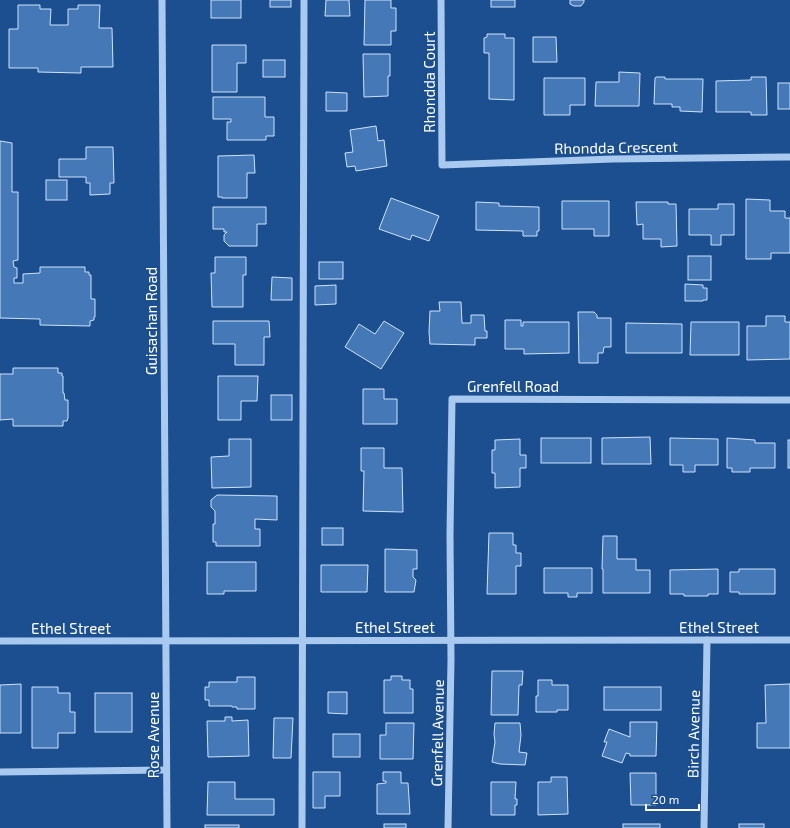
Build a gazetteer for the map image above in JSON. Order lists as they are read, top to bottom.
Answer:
{
  "streets": {
    "street": [
      "Rhondda Court",
      "Rhondda Crescent",
      "Guisachan Road",
      "Grenfell Road",
      "Ethel Street",
      "Grenfell Avenue",
      "Birch Avenue",
      "Rose Avenue"
    ]
  },
  "crossings": [
    ["Rhondda Court", "Rhondda Crescent"],
    ["Guisachan Road", "Ethel Street"],
    ["Guisachan Road", "Rose Avenue"],
    ["Grenfell Road", "Ethel Street"],
    ["Grenfell Road", "Grenfell Avenue"],
    ["Ethel Street", "Grenfell Avenue"],
    ["Ethel Street", "Birch Avenue"],
    ["Ethel Street", "Rose Avenue"]
  ],
  "scale_bar": "20 m"
}
